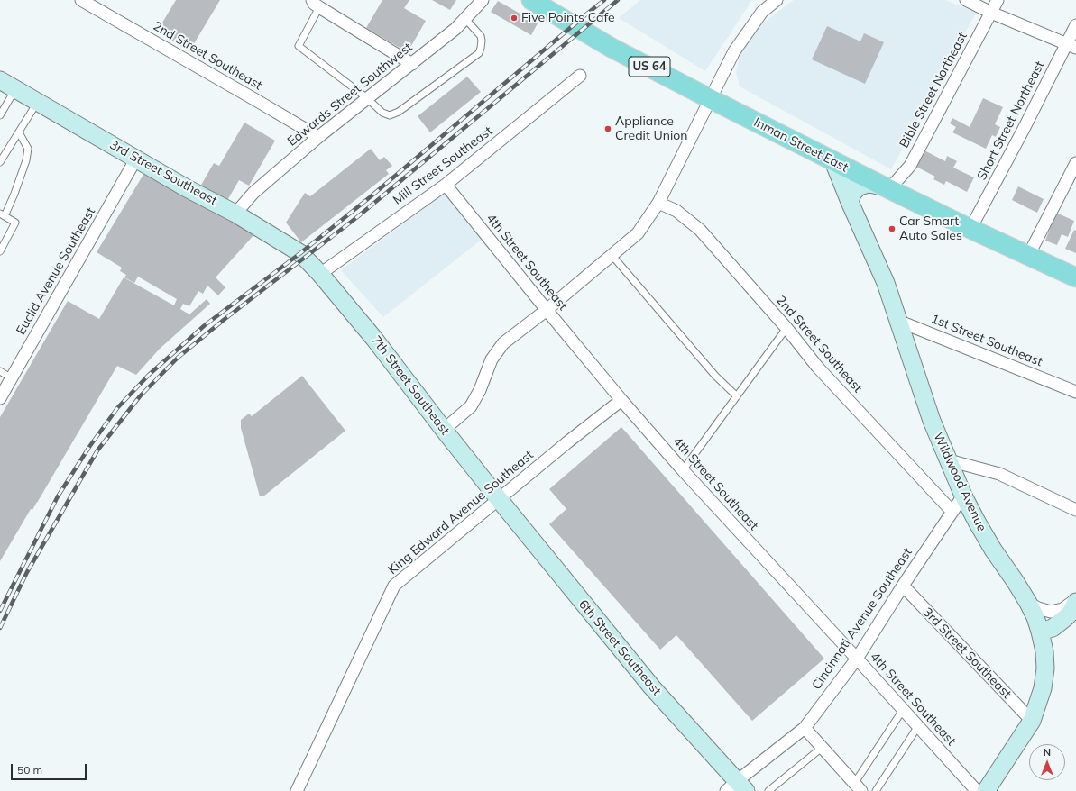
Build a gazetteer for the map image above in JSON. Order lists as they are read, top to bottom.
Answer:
{
  "streets": {
    "main road": ["US 64", "Inman Street East"],
    "street": [
      "2nd Street Southeast",
      "Bible Street Northeast",
      "Edwards Street Southwest",
      "Short Street Northeast",
      "Mill Street Southeast",
      "3rd Street Southeast",
      "4th Street Southeast",
      "Euclid Avenue Southeast",
      "1st Street Southeast",
      "7th Street Southeast",
      "Wildwood Avenue",
      "King Edward Avenue Southeast",
      "Cincinnati Avenue Southeast",
      "6th Street Southeast"
    ]
  },
  "crossings": [
    ["2nd Street Southeast", "Edwards Street Southwest"],
    ["2nd Street Southeast", "Cincinnati Avenue Southeast"],
    ["Bible Street Northeast", "Inman Street East"],
    ["Edwards Street Southwest", "3rd Street Southeast"],
    ["Short Street Northeast", "Inman Street East"],
    ["Inman Street East", "Wildwood Avenue"],
    ["Mill Street Southeast", "3rd Street Southeast"],
    ["Mill Street Southeast", "4th Street Southeast"],
    ["Mill Street Southeast", "7th Street Southeast"],
    ["3rd Street Southeast", "Euclid Avenue Southeast"],
    ["3rd Street Southeast", "7th Street Southeast"],
    ["3rd Street Southeast", "Wildwood Avenue"],
    ["3rd Street Southeast", "Cincinnati Avenue Southeast"],
    ["4th Street Southeast", "King Edward Avenue Southeast"],
    ["4th Street Southeast", "Cincinnati Avenue Southeast"],
    ["1st Street Southeast", "Wildwood Avenue"],
    ["7th Street Southeast", "King Edward Avenue Southeast"],
    ["7th Street Southeast", "6th Street Southeast"],
    ["Wildwood Avenue", "Cincinnati Avenue Southeast"],
    ["King Edward Avenue Southeast", "6th Street Southeast"],
    ["Cincinnati Avenue Southeast", "6th Street Southeast"]
  ],
  "places": ["Five Points Cafe", "Appliance Credit Union", "Car Smart Auto Sales"],
  "scale_bar": "50 m",
  "north": "top"
}
